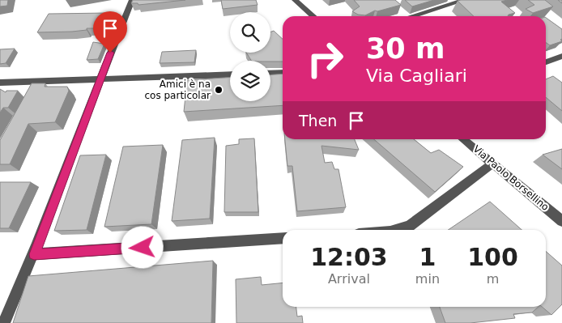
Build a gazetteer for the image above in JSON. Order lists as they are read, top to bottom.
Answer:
{
  "streets": {
    "street": ["Via Paolo Borsellino"]
  },
  "places": ["Amici è na cos particolar"],
  "page": {
    "turn": ["30 m", "Via Cagliari"],
    "then": "Then",
    "eta": [
      "12:03",
      "Arrival",
      "1",
      "min",
      "100",
      "m"
    ]
  }
}
